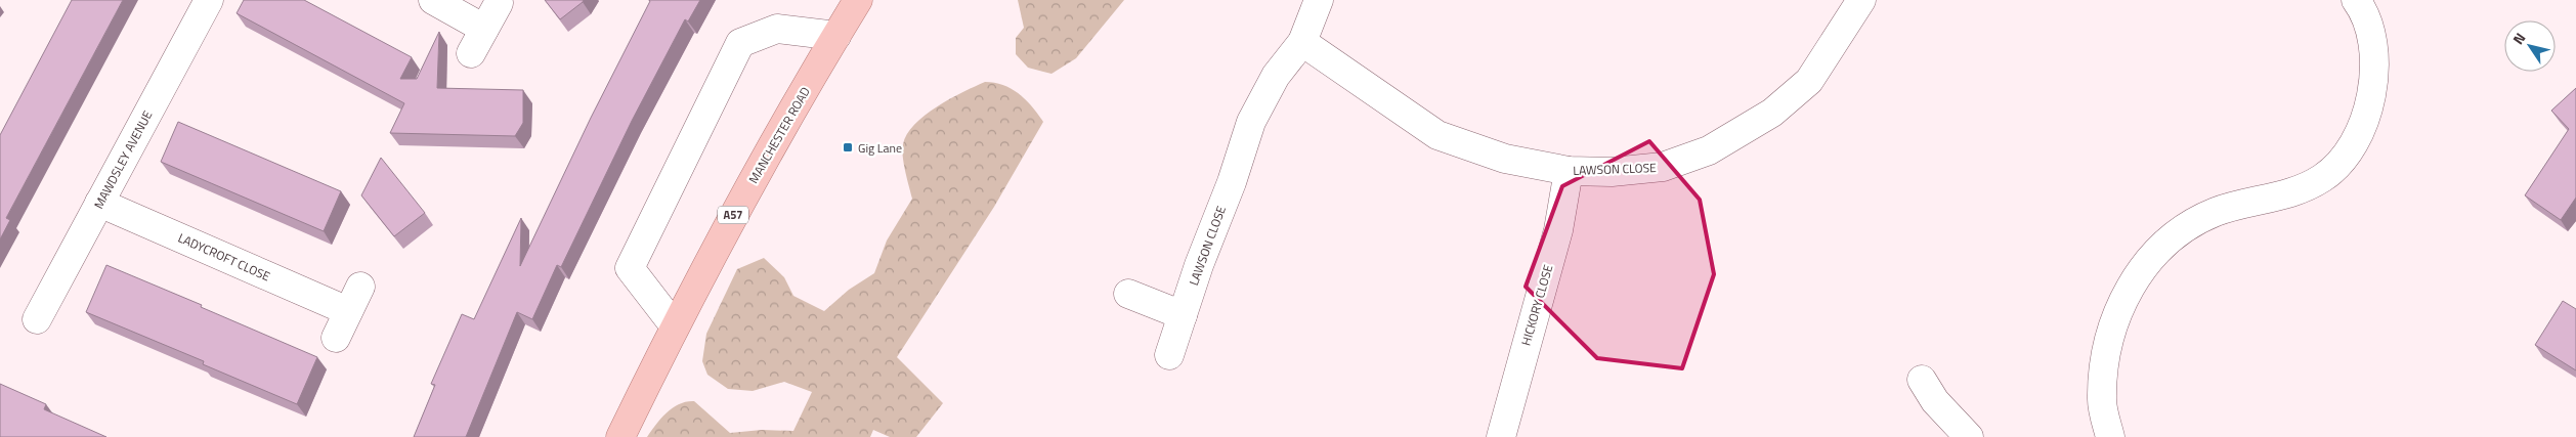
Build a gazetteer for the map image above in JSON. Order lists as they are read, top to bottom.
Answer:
{
  "streets": {
    "main road": ["MANCHESTER ROAD", "A57"],
    "street": [
      "MAWDSLEY AVENUE",
      "LAWSON CLOSE",
      "LADYCROFT CLOSE",
      "HICKORY CLOSE"
    ]
  },
  "crossings": [
    ["MAWDSLEY AVENUE", "LADYCROFT CLOSE"],
    ["LAWSON CLOSE", "HICKORY CLOSE"]
  ],
  "places": {
    "transit": ["Gig Lane"]
  },
  "north": "top left"
}
